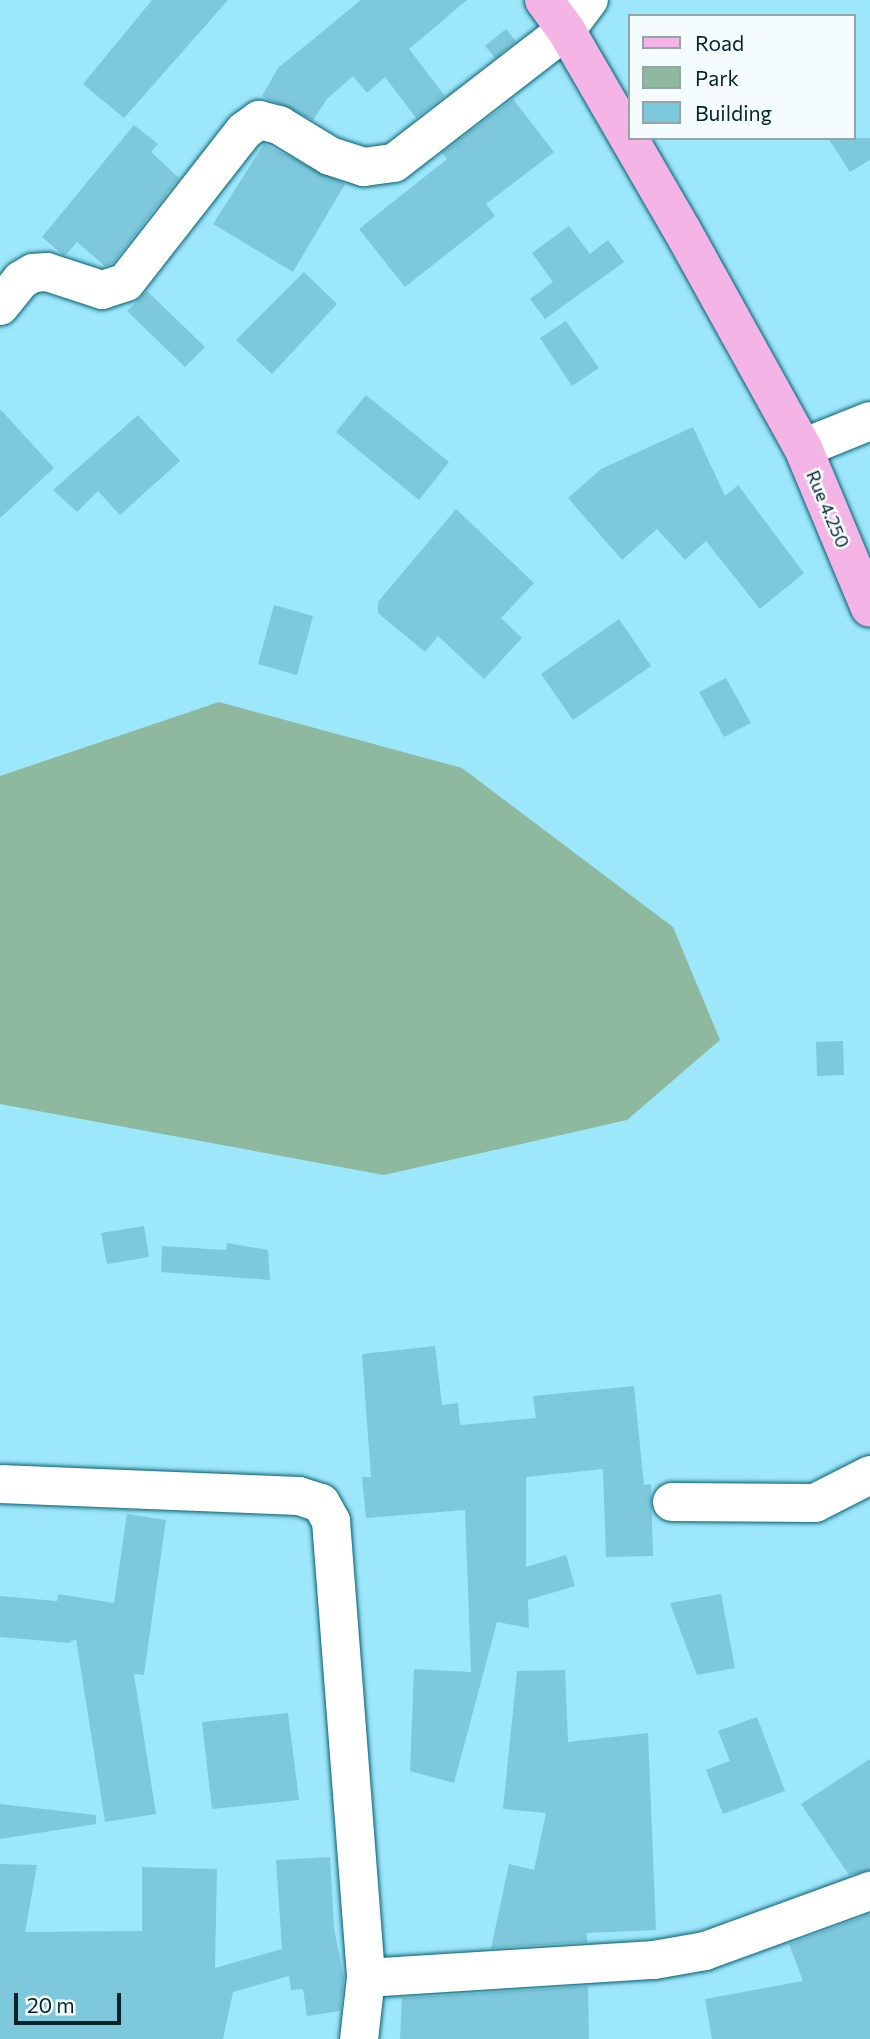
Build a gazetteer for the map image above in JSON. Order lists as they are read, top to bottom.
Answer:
{
  "streets": {
    "main road": ["Rue 4.250"]
  },
  "legend": ["Road", "Park", "Building"],
  "scale_bar": "20 m"
}
